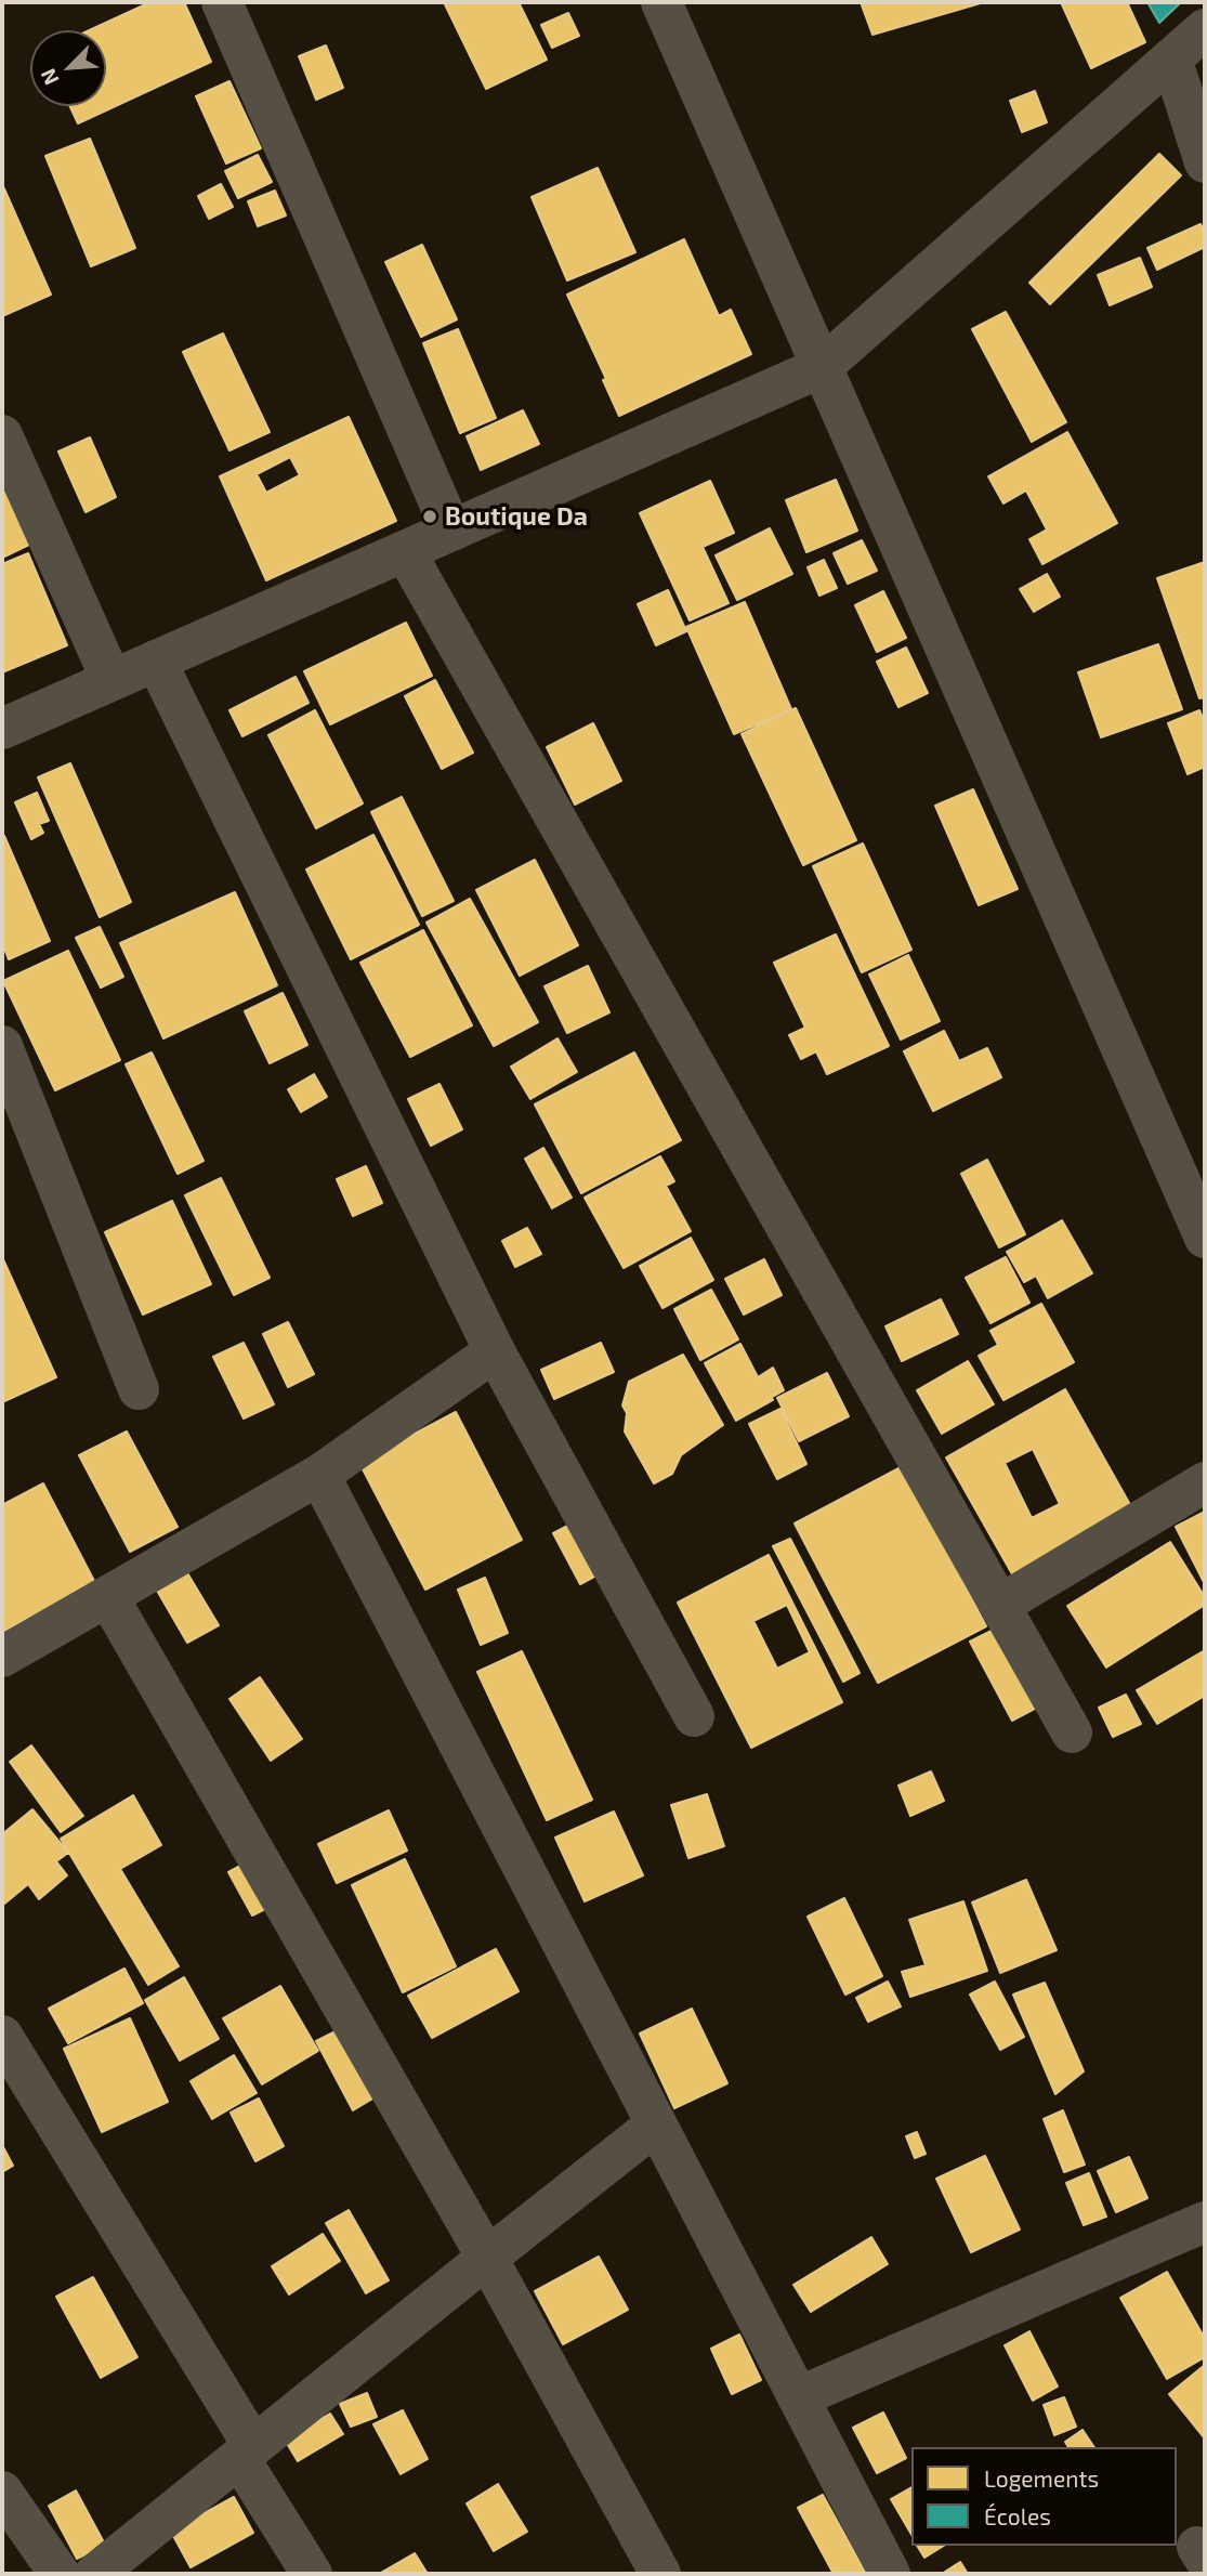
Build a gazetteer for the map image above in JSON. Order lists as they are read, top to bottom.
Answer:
{
  "places": ["Boutique Da"],
  "legend": ["Logements", "Écoles"],
  "north": "bottom left"
}
